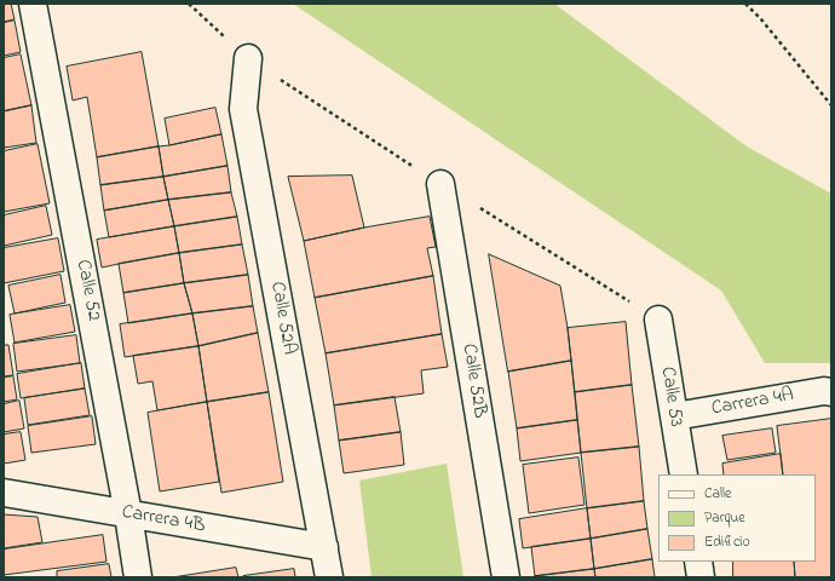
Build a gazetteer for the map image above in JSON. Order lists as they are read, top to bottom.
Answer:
{
  "streets": {
    "street": [
      "Calle 52",
      "Calle 52A",
      "Calle 52B",
      "Calle 53",
      "Carrera 4A",
      "Carrera 4B"
    ]
  },
  "crossings": [
    ["Calle 52", "Carrera 4B"],
    ["Calle 52A", "Carrera 4B"],
    ["Calle 53", "Carrera 4A"]
  ],
  "legend": ["Calle", "Parque", "Edificio"]
}
